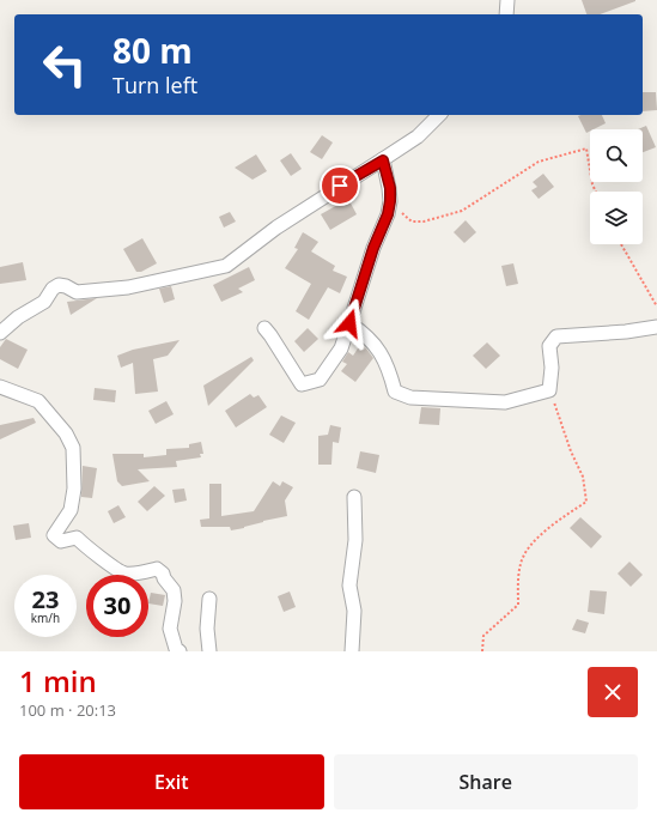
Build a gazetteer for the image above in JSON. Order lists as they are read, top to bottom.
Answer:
{
  "page": {
    "turn": ["80 m", "Turn left"],
    "speed": "23 km/h",
    "limit": "30",
    "heading": ["1 min", "100 m · 20:13"],
    "buttons": ["Exit", "Share"]
  }
}
